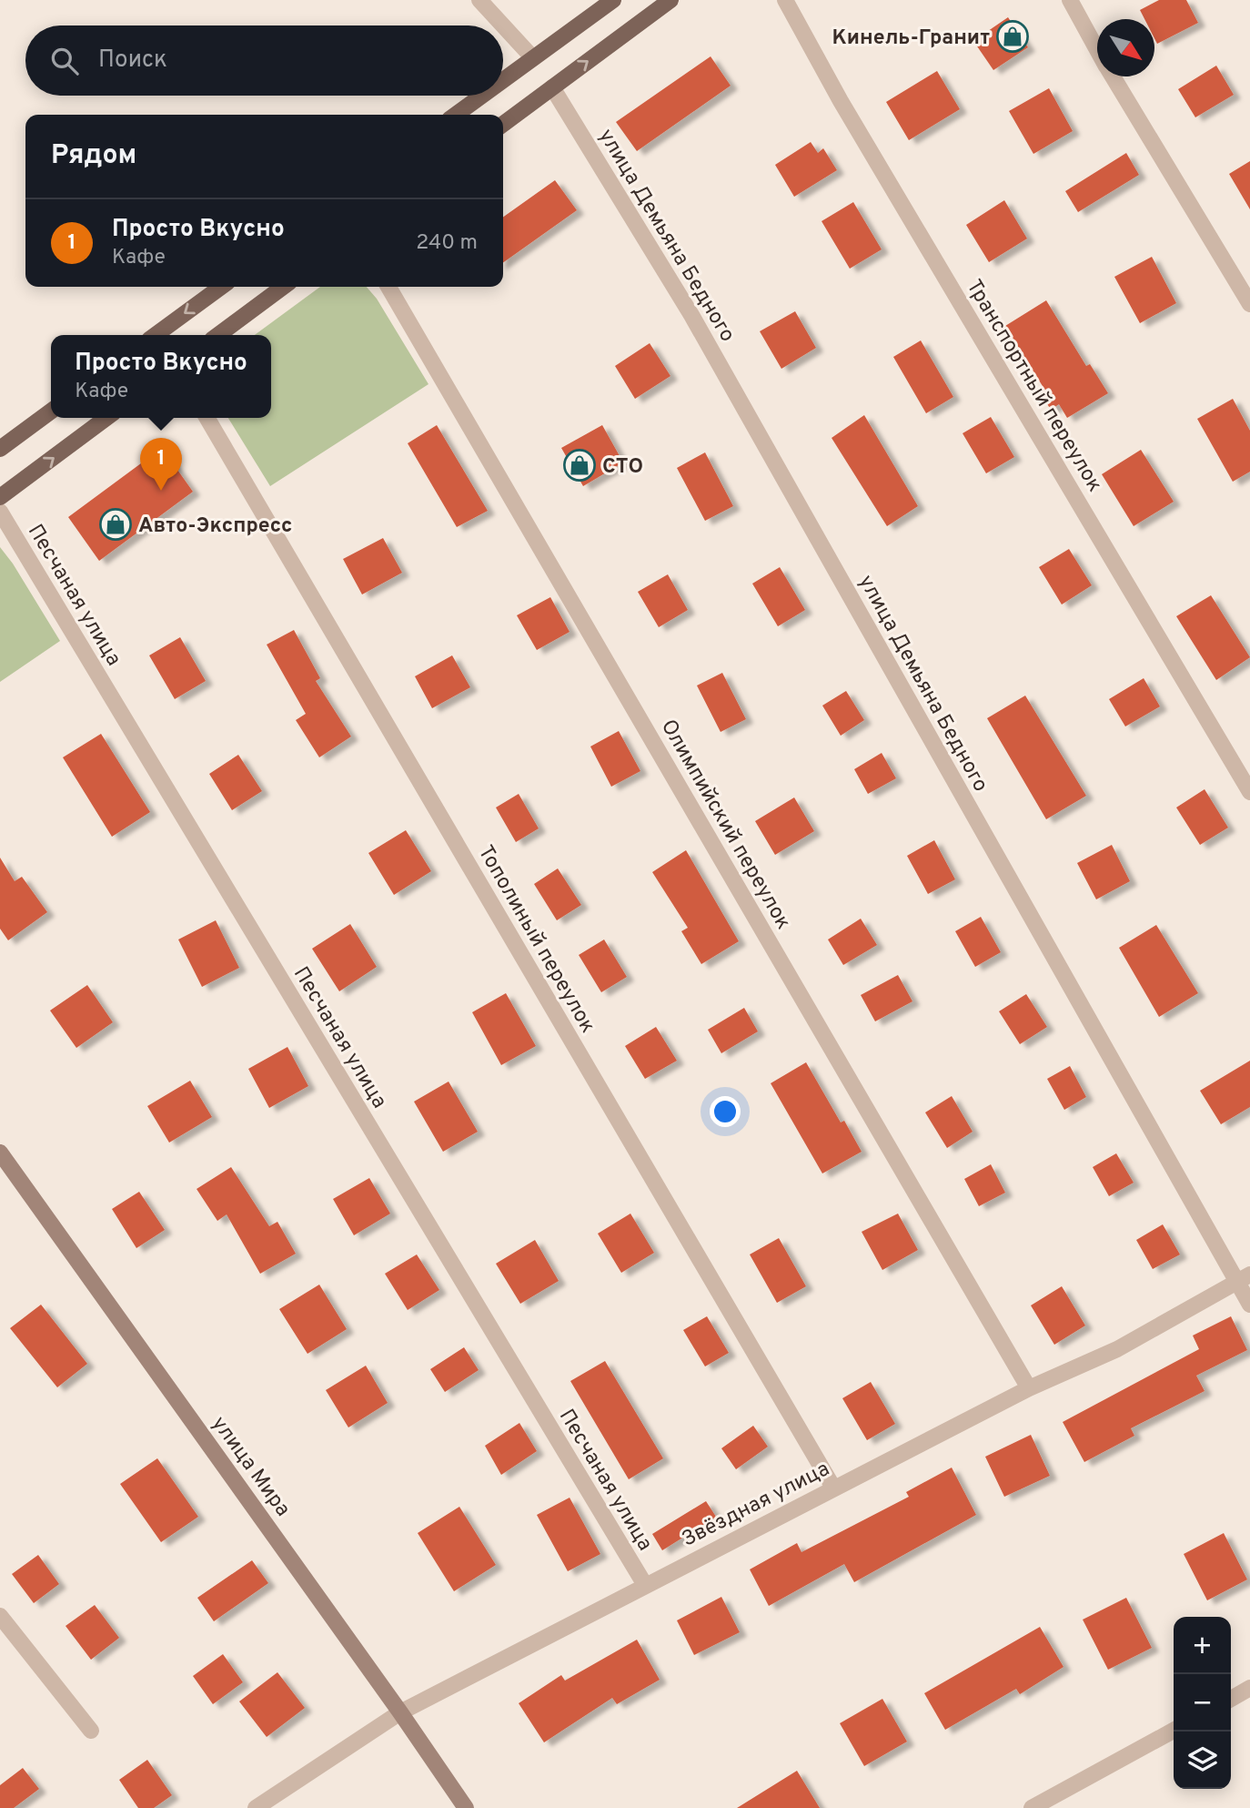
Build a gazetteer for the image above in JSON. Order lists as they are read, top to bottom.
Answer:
{
  "streets": {
    "main road": ["улица Мира"],
    "street": [
      "улица Демьяна Бедного",
      "Транспортный переулок",
      "Песчаная улица",
      "Олимпийский переулок",
      "Тополиный переулок",
      "Звёздная улица"
    ]
  },
  "crossings": [
    ["улица Демьяна Бедного", "Звёздная улица"],
    ["Песчаная улица", "Звёздная улица"],
    ["Олимпийский переулок", "Звёздная улица"],
    ["Тополиный переулок", "Звёздная улица"],
    ["улица Мира", "Звёздная улица"]
  ],
  "places": {
    "shop": ["Кинель-Гранит", "СТО", "Авто-Экспресс"]
  },
  "north": "bottom right",
  "page": {
    "search": "Поиск",
    "heading": "Рядом",
    "list": [
      {
        "mark": "1",
        "name": "Просто Вкусно",
        "note": "Кафе",
        "value": "240 m"
      }
    ],
    "popup": ["Просто Вкусно", "Кафе"],
    "pins": "1",
    "map_buttons": ["+", "−"]
  }
}
